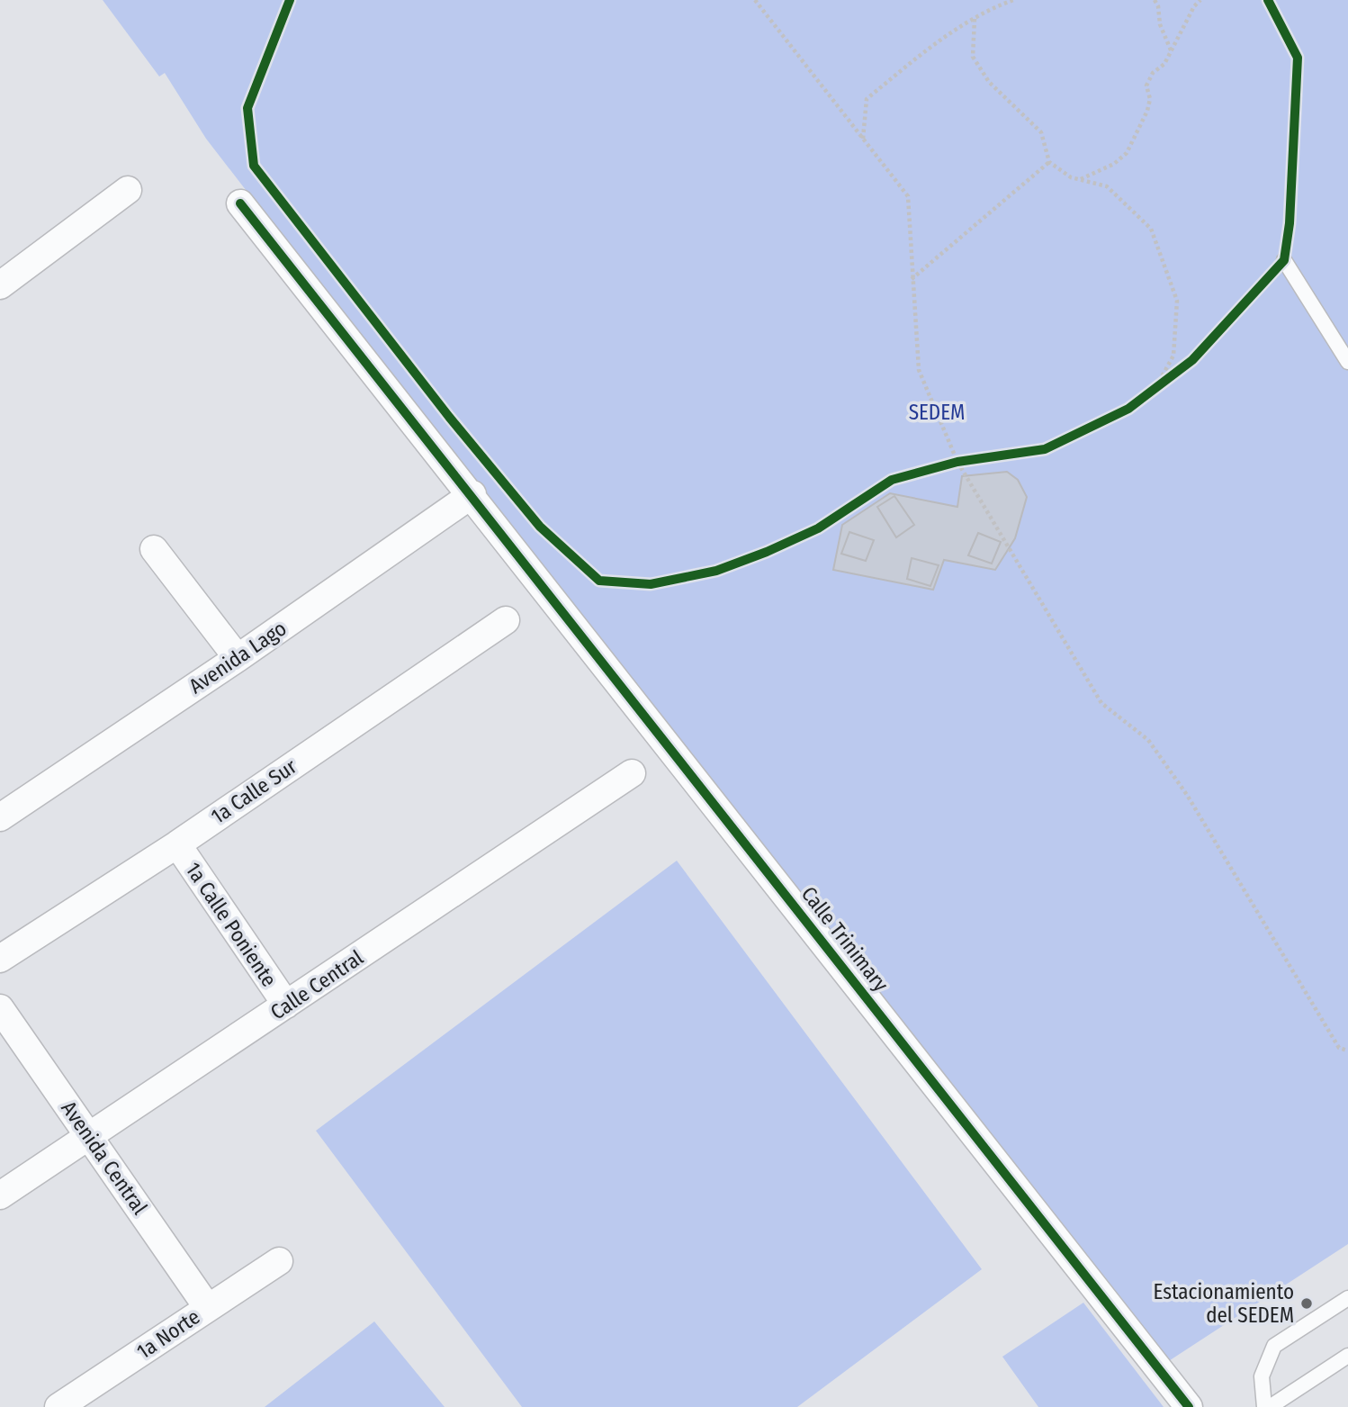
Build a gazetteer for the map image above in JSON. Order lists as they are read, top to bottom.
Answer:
{
  "streets": {
    "street": [
      "Avenida Lago",
      "1a Calle Sur",
      "1a Calle Poniente",
      "Calle Trinimary",
      "Calle Central",
      "Avenida Central",
      "1a Norte"
    ]
  },
  "crossings": [
    ["Avenida Lago", "Calle Trinimary"],
    ["1a Calle Sur", "1a Calle Poniente"],
    ["1a Calle Poniente", "Calle Central"],
    ["Calle Central", "Avenida Central"],
    ["Avenida Central", "1a Norte"]
  ],
  "parks": ["SEDEM"],
  "places": ["Estacionamiento del SEDEM"]
}
